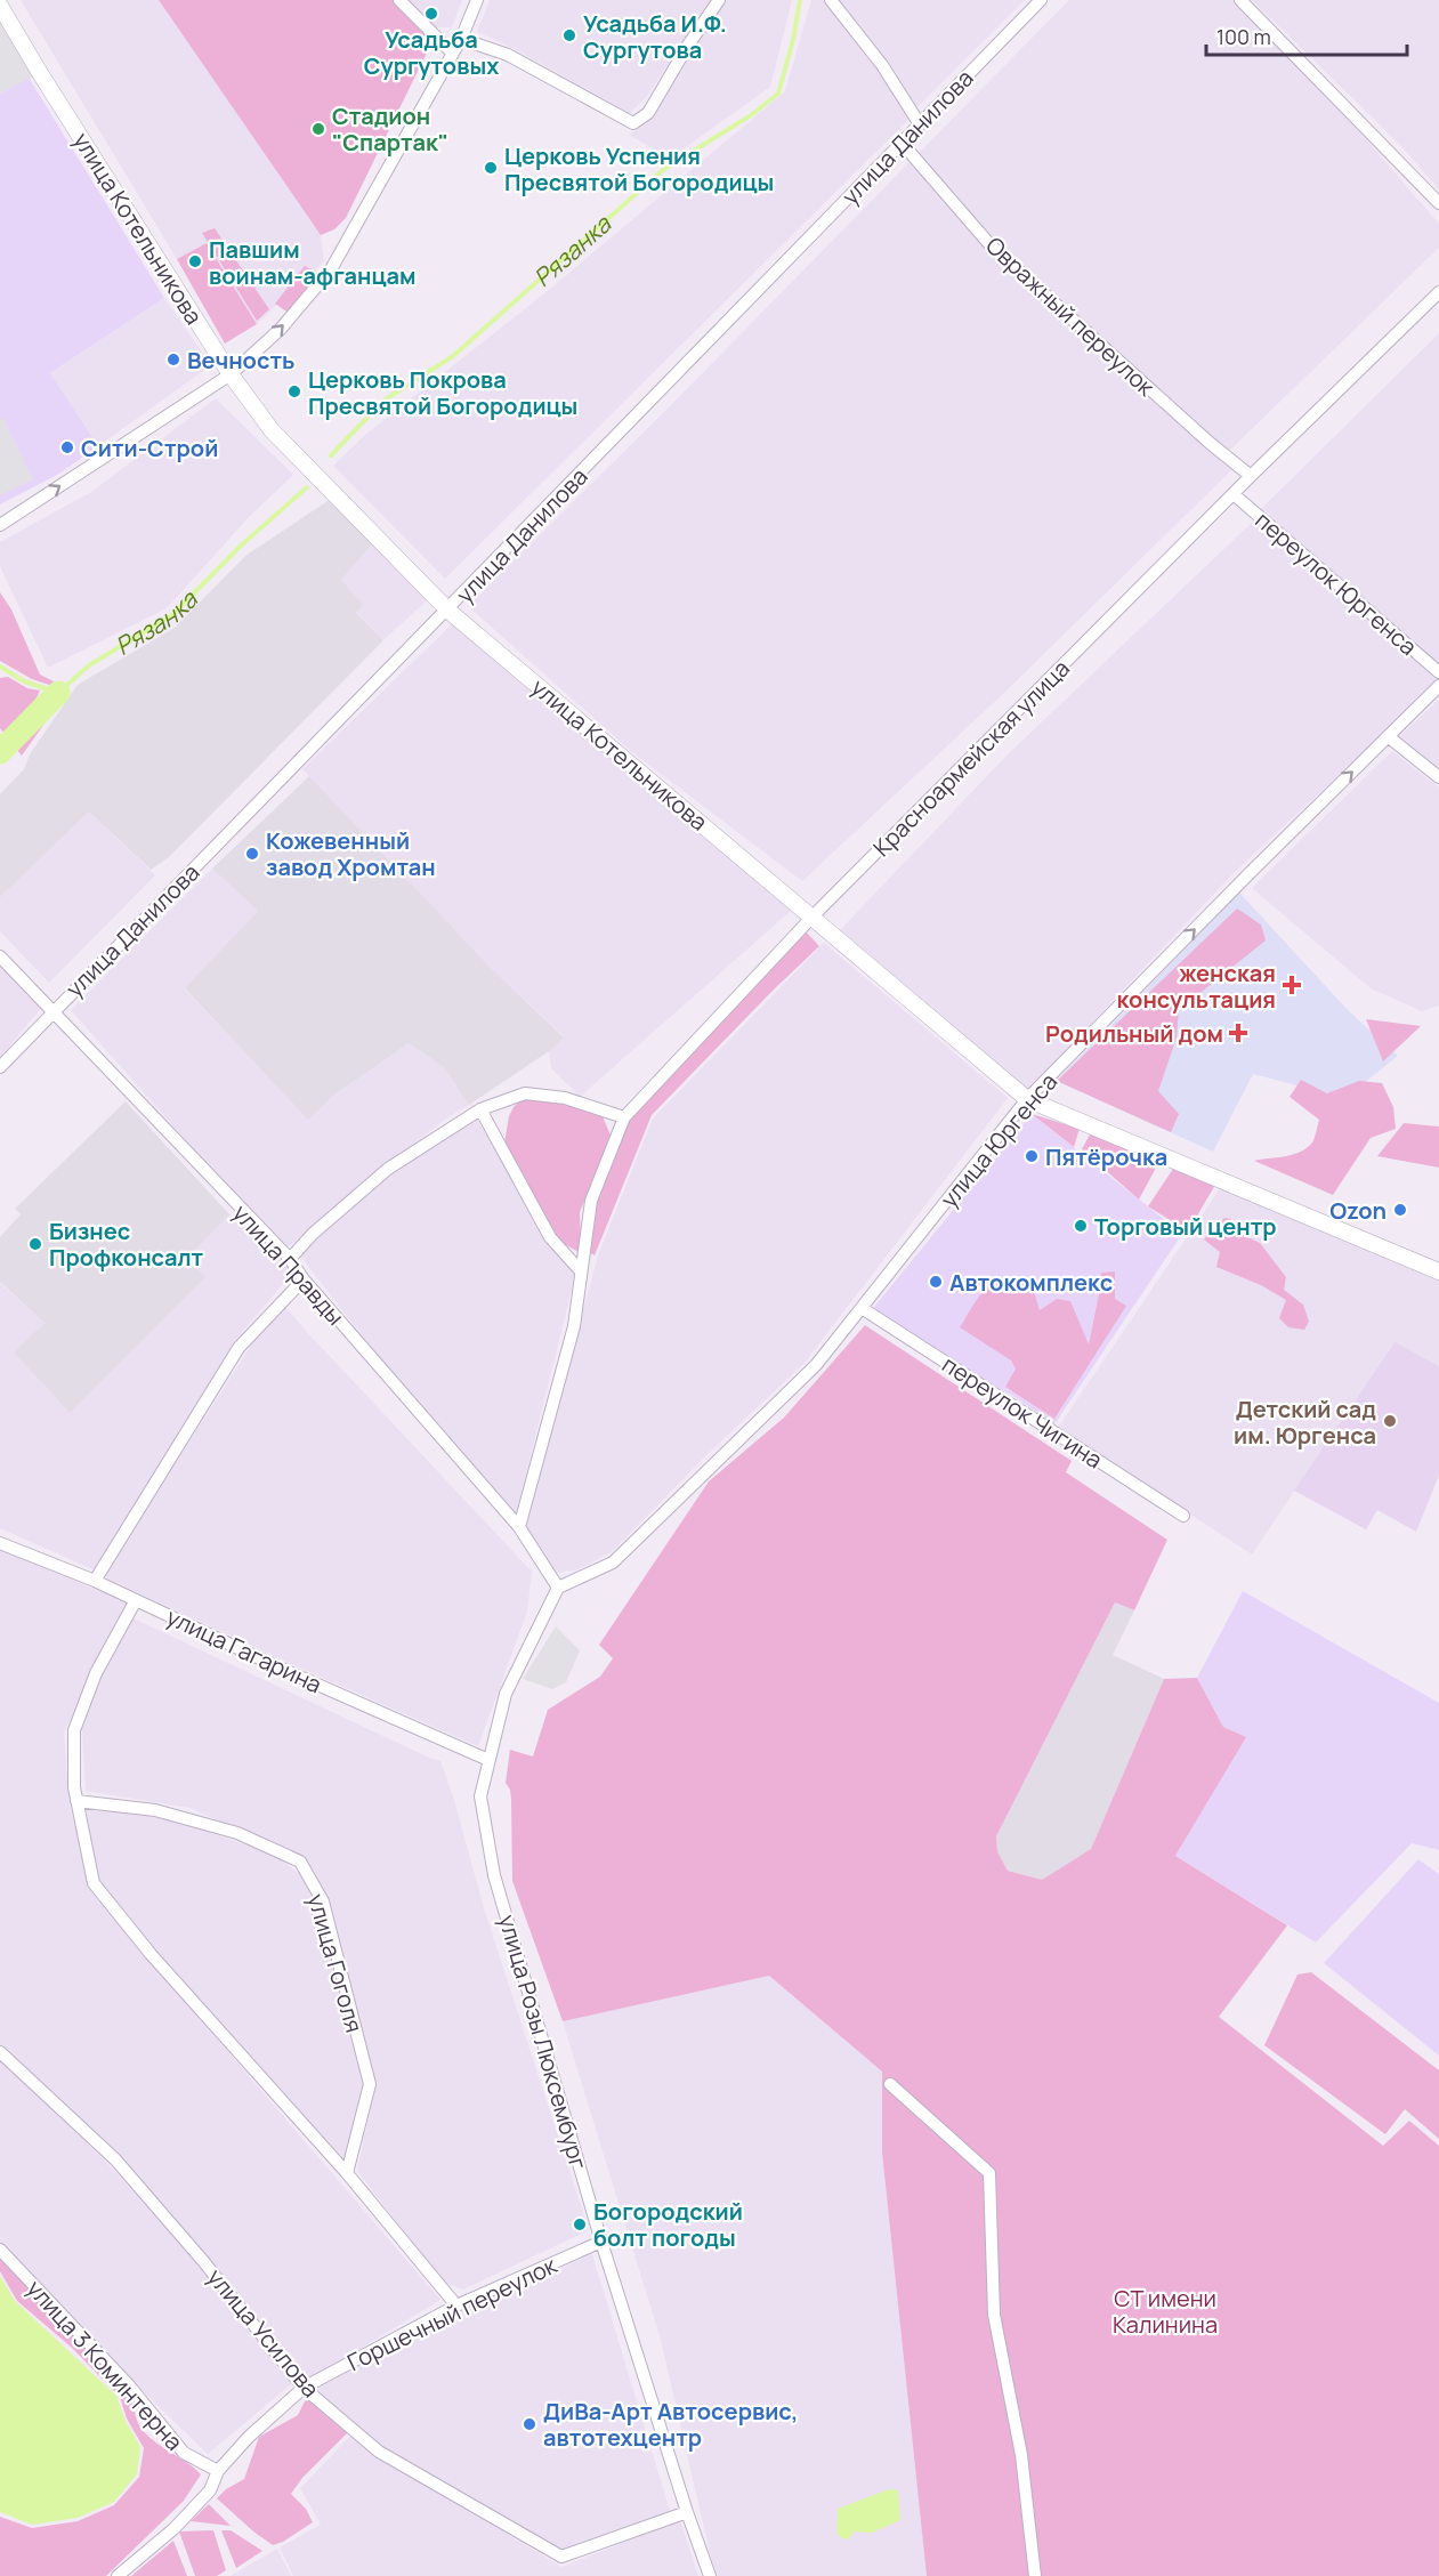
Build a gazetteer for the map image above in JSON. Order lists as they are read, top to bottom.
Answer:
{
  "streets": {
    "street": [
      "улица Данилова",
      "улица Котельникова",
      "Овражный переулок",
      "переулок Юргенса",
      "Красноармейская улица",
      "улица Юргенса",
      "улица Правды",
      "переулок Чигина",
      "улица Гагарина",
      "улица Гоголя",
      "улица Розы Люксембург",
      "Горшечный переулок",
      "улица Усилова",
      "улица 3 Коминтерна"
    ]
  },
  "crossings": [
    ["улица Данилова", "улица Котельникова"],
    ["улица Данилова", "Овражный переулок"],
    ["улица Данилова", "улица Правды"],
    ["улица Котельникова", "Красноармейская улица"],
    ["улица Котельникова", "улица Юргенса"],
    ["Овражный переулок", "Красноармейская улица"],
    ["переулок Юргенса", "Красноармейская улица"],
    ["Красноармейская улица", "улица Правды"],
    ["улица Юргенса", "улица Правды"],
    ["улица Юргенса", "переулок Чигина"],
    ["улица Юргенса", "улица Розы Люксембург"],
    ["улица Правды", "улица Розы Люксембург"],
    ["улица Гагарина", "улица Розы Люксембург"],
    ["улица Розы Люксембург", "Горшечный переулок"],
    ["улица Розы Люксембург", "улица Усилова"],
    ["Горшечный переулок", "улица Усилова"],
    ["Горшечный переулок", "улица 3 Коминтерна"]
  ],
  "one_way": ["улица Юргенса"],
  "water": ["Рязанка"],
  "parks": ["СТ имени Калинина"],
  "places": {
    "other": [
      "Усадьба Сургутовых",
      "Усадьба И.Ф. Сургутова",
      "Стадион \"Спартак\"",
      "Церковь Успения Пресвятой Богородицы",
      "Павшим воинам-афганцам",
      "Вечность",
      "Церковь Покрова Пресвятой Богородицы",
      "Сити-Строй",
      "Кожевенный завод Хромтан",
      "Пятёрочка",
      "Ozon",
      "Торговый центр",
      "Бизнес Профконсалт",
      "Автокомплекс",
      "Детский сад им. Юргенса",
      "Богородский болт погоды",
      "ДиВа-Арт Автосервис, автотехцентр"
    ],
    "health": ["женская консультация", "Родильный дом"]
  },
  "scale_bar": "100 m"
}
